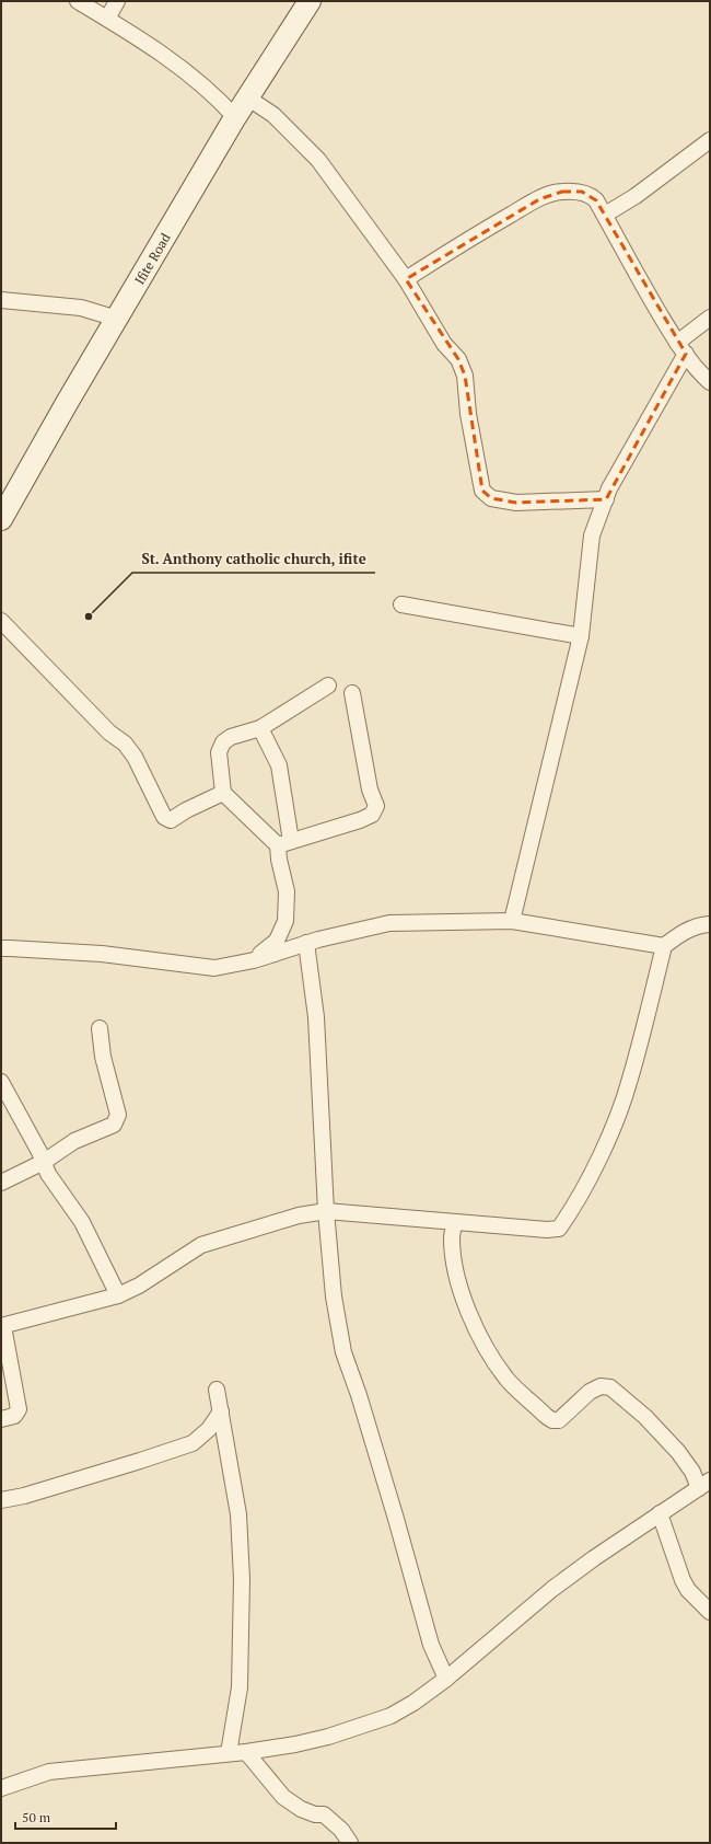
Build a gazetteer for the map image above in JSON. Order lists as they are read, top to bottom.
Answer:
{
  "streets": {
    "street": ["Ifite Road"]
  },
  "places": ["St. Anthony catholic church, ifite"],
  "scale_bar": "50 m"
}
